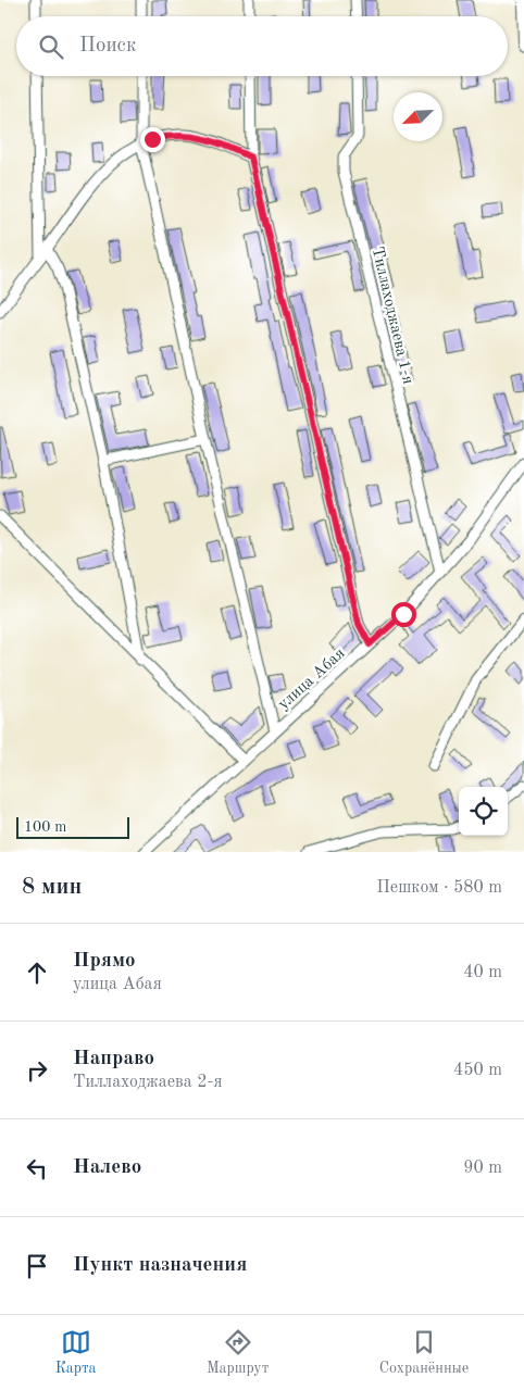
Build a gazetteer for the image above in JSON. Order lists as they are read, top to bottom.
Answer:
{
  "streets": {
    "street": ["Тиллаходжаева 1-я", "улица Абая"]
  },
  "crossings": [
    ["Тиллаходжаева 1-я", "улица Абая"]
  ],
  "scale_bar": "100 m",
  "north": "bottom left",
  "page": {
    "search": "Поиск",
    "scale": "100 m",
    "heading": ["8 мин", "Пешком · 580 m"],
    "list": [
      ["Прямо", "улица Абая", "40 m"],
      ["Направо", "Тиллаходжаева 2-я", "450 m"],
      ["Налево", "90 m"],
      "Пункт назначения"
    ],
    "nav": ["Карта", "Маршрут", "Сохранённые"]
  }
}
